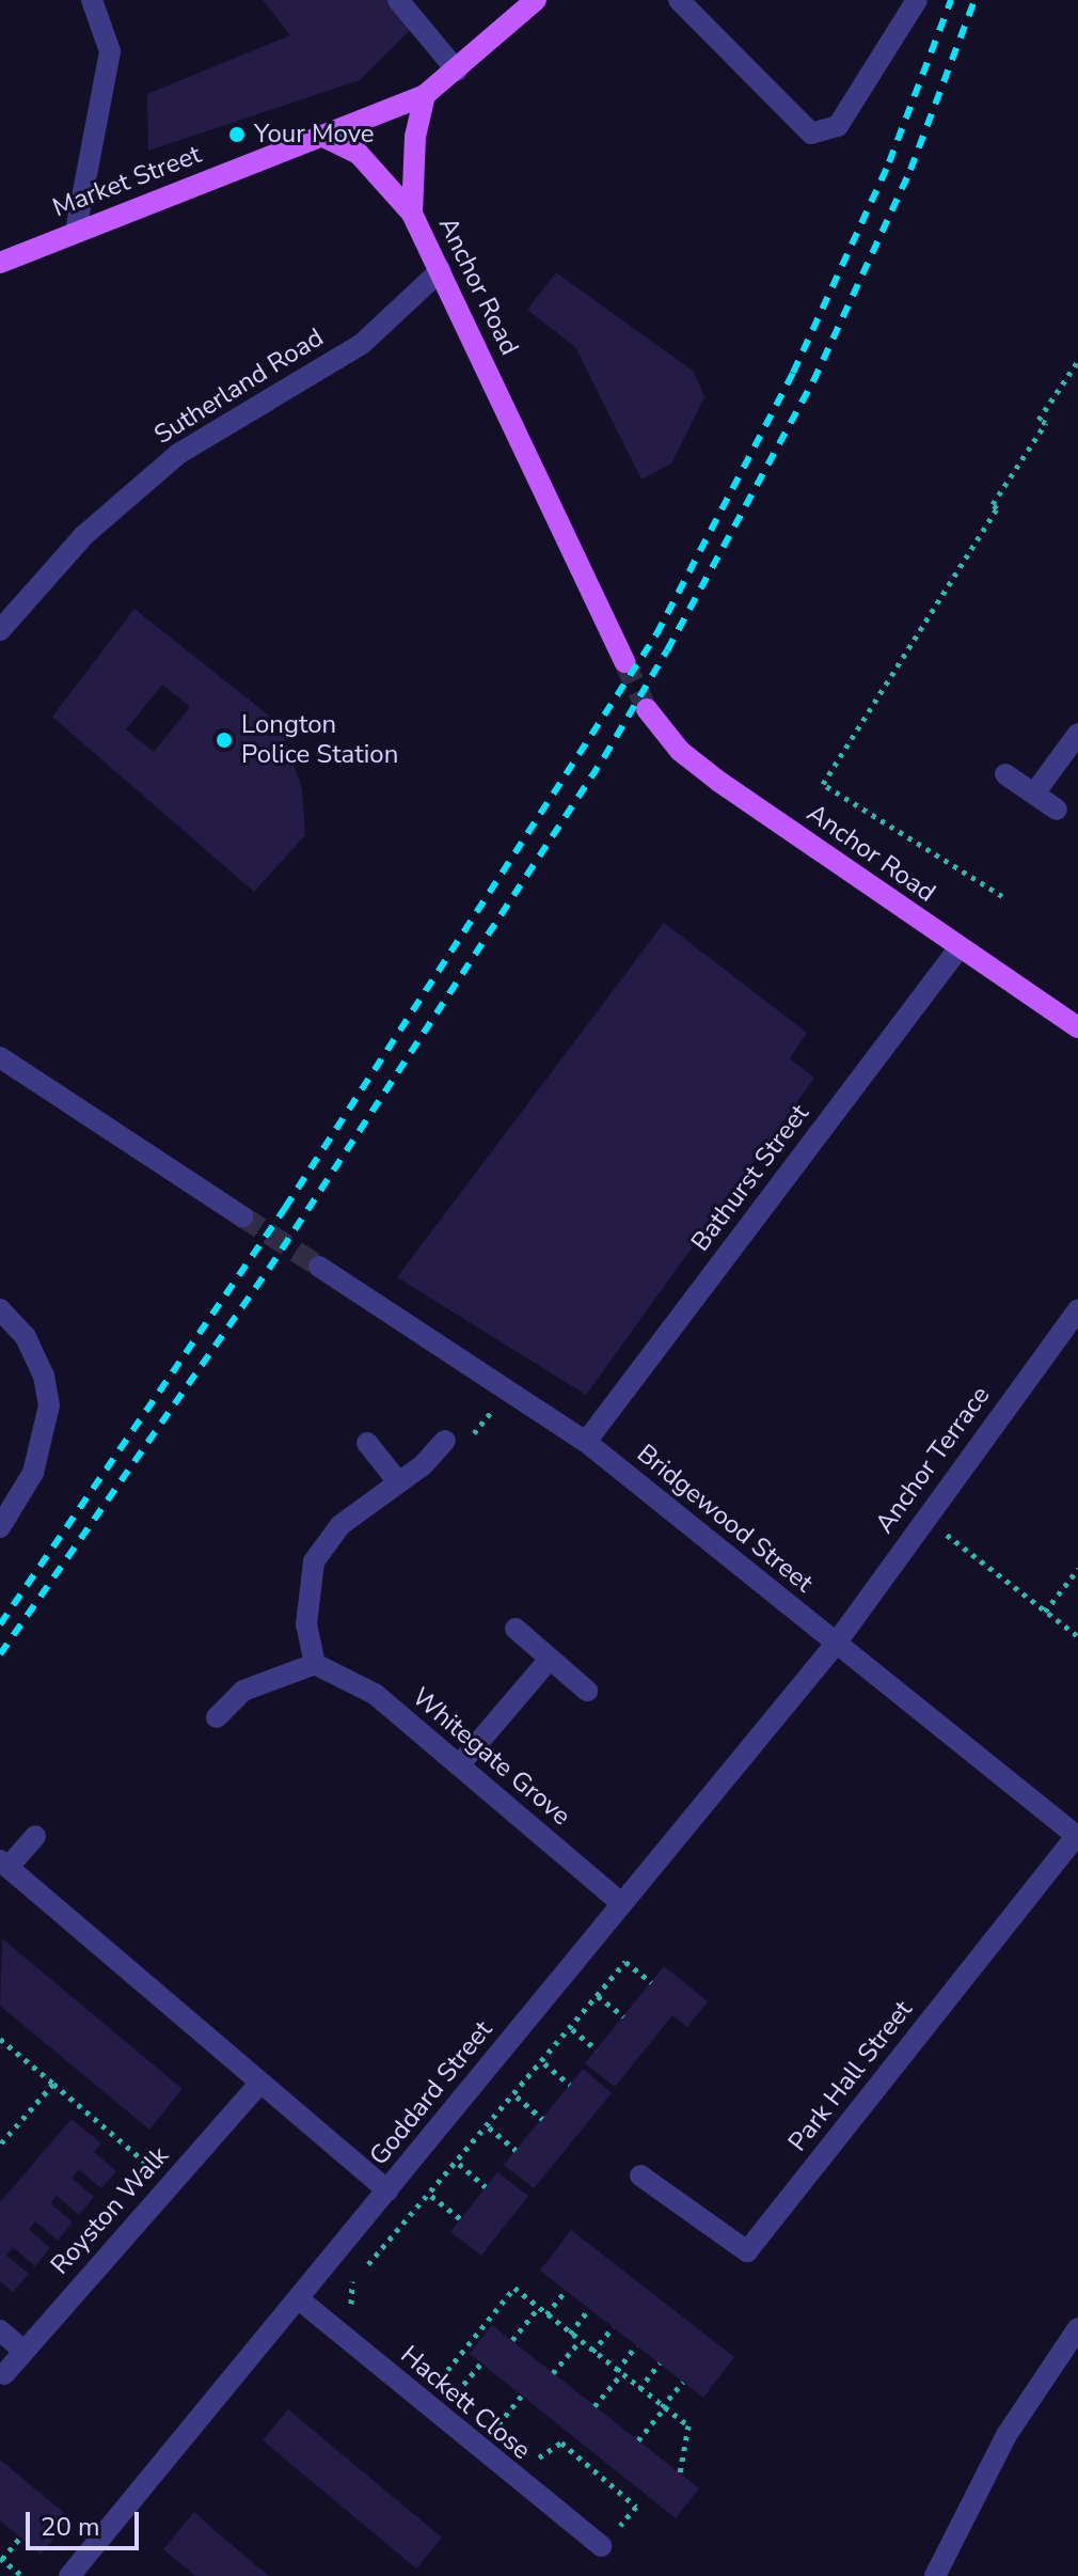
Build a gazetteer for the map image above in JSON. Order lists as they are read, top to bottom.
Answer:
{
  "streets": {
    "main road": ["Market Street", "Anchor Road"],
    "street": [
      "Sutherland Road",
      "Bathurst Street",
      "Anchor Terrace",
      "Bridgewood Street",
      "Whitegate Grove",
      "Park Hall Street",
      "Goddard Street",
      "Royston Walk",
      "Hackett Close"
    ]
  },
  "crossings": [
    ["Market Street", "Anchor Road"],
    ["Anchor Road", "Sutherland Road"],
    ["Anchor Road", "Bathurst Street"],
    ["Bathurst Street", "Bridgewood Street"],
    ["Anchor Terrace", "Bridgewood Street"],
    ["Anchor Terrace", "Goddard Street"],
    ["Bridgewood Street", "Park Hall Street"],
    ["Bridgewood Street", "Goddard Street"],
    ["Whitegate Grove", "Goddard Street"],
    ["Goddard Street", "Hackett Close"]
  ],
  "places": ["Your Move", "Longton Police Station"],
  "scale_bar": "20 m"
}
